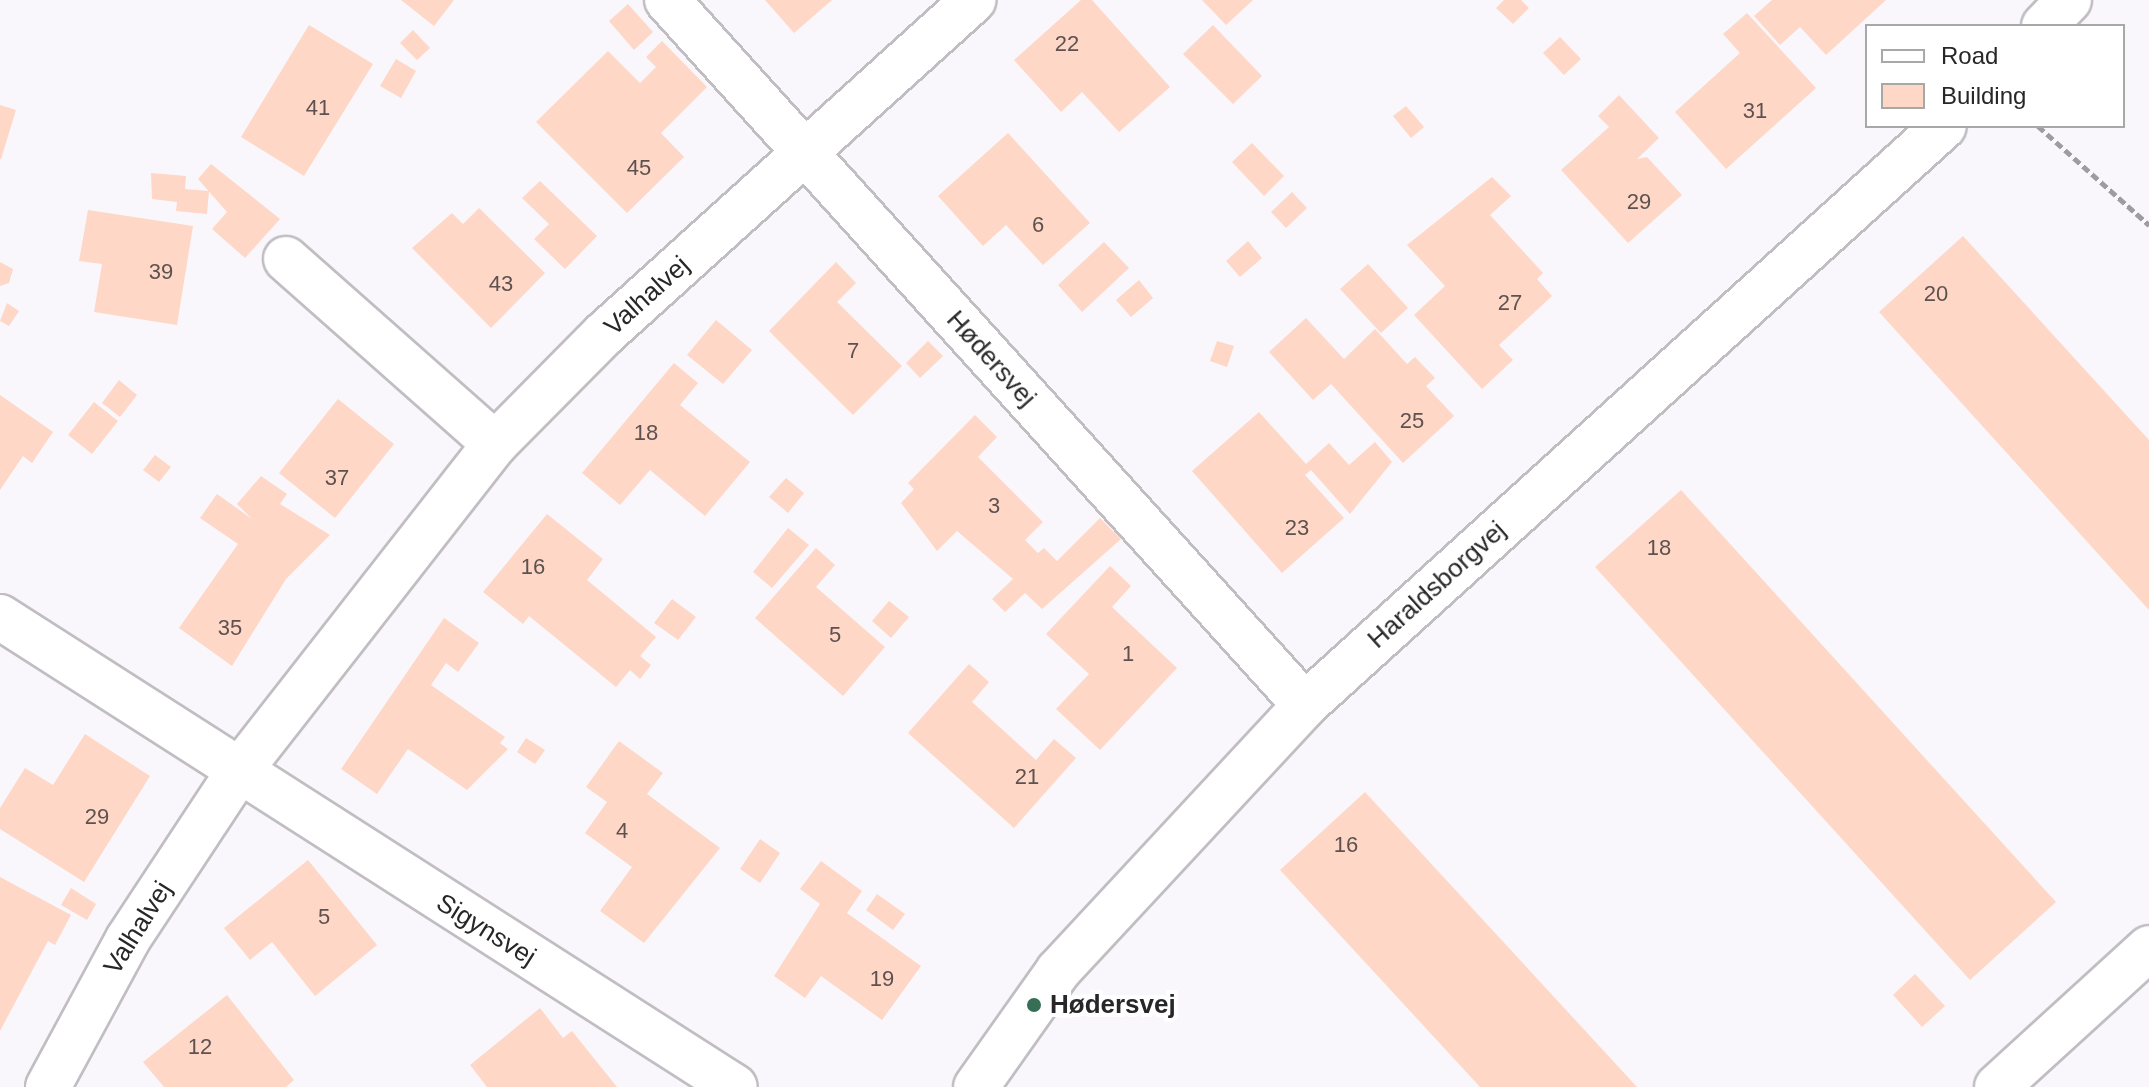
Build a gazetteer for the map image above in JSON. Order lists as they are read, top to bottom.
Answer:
{
  "streets": {
    "street": [
      "Valhalvej",
      "Hødersvej",
      "Haraldsborgvej",
      "Sigynsvej"
    ]
  },
  "crossings": [
    ["Valhalvej", "Hødersvej"],
    ["Valhalvej", "Sigynsvej"],
    ["Hødersvej", "Haraldsborgvej"]
  ],
  "places": ["Hødersvej"],
  "house_numbers": [
    "22",
    "41",
    "31",
    "45",
    "29",
    "6",
    "39",
    "43",
    "20",
    "27",
    "7",
    "25",
    "18",
    "37",
    "3",
    "23",
    "18",
    "16",
    "35",
    "5",
    "1",
    "21",
    "29",
    "4",
    "16",
    "5",
    "19",
    "12"
  ],
  "legend": ["Road", "Building"]
}
